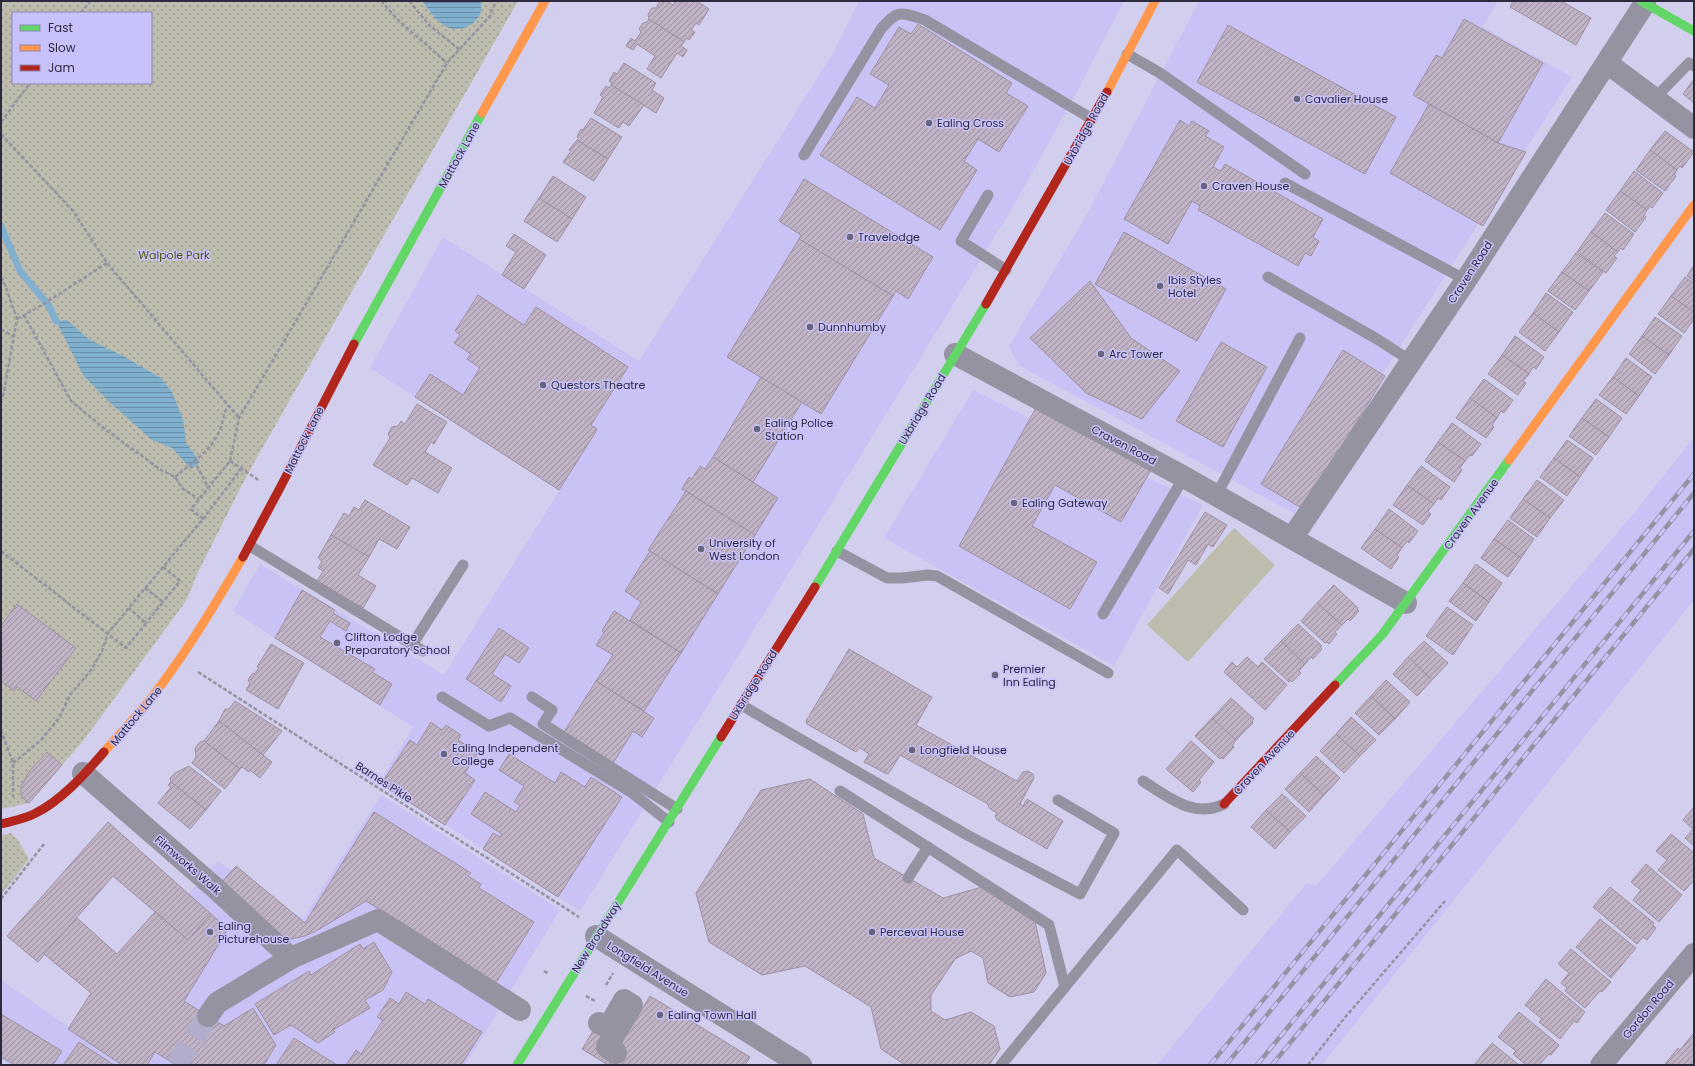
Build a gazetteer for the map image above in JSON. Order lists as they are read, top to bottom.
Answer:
{
  "streets": {
    "street": [
      "Uxbridge Road",
      "Mattock Lane",
      "Craven Road",
      "Craven Avenue",
      "Filmworks Walk",
      "New Broadway",
      "Longfield Avenue",
      "Gordon Road"
    ],
    "path": ["Barnes Pikle"]
  },
  "crossings": [
    ["Uxbridge Road", "Craven Road"],
    ["Uxbridge Road", "New Broadway"],
    ["Mattock Lane", "Barnes Pikle"],
    ["Mattock Lane", "Filmworks Walk"],
    ["Craven Road", "Craven Avenue"],
    ["New Broadway", "Longfield Avenue"]
  ],
  "parks": ["Walpole Park"],
  "places": [
    "Cavalier House",
    "Ealing Cross",
    "Craven House",
    "Travelodge",
    "Ibis Styles Hotel",
    "Dunnhumby",
    "Arc Tower",
    "Questors Theatre",
    "Ealing Police Station",
    "Ealing Gateway",
    "University of West London",
    "Clifton Lodge Preparatory School",
    "Premier Inn Ealing",
    "Longfield House",
    "Ealing Independent College",
    "Ealing Picturehouse",
    "Perceval House",
    "Ealing Town Hall"
  ],
  "legend": ["Fast", "Slow", "Jam"]
}
